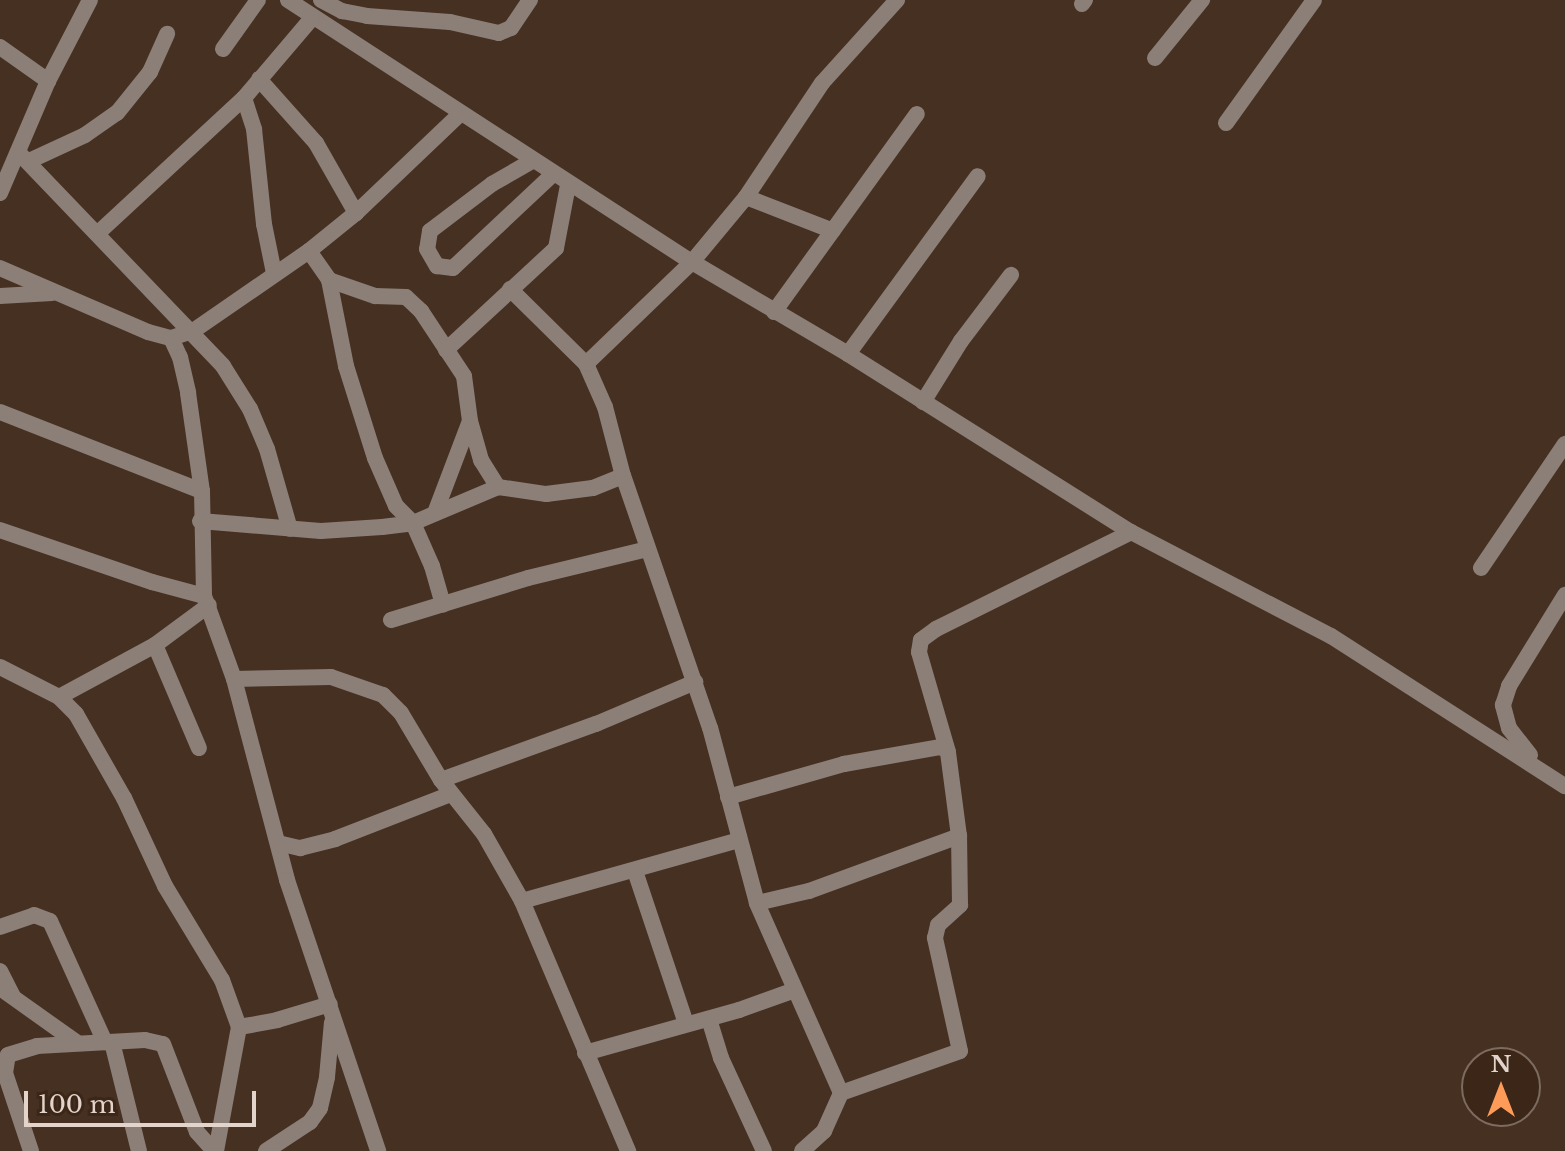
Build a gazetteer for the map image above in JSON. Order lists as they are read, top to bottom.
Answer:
{
  "scale_bar": "100 m",
  "north": "top"
}
